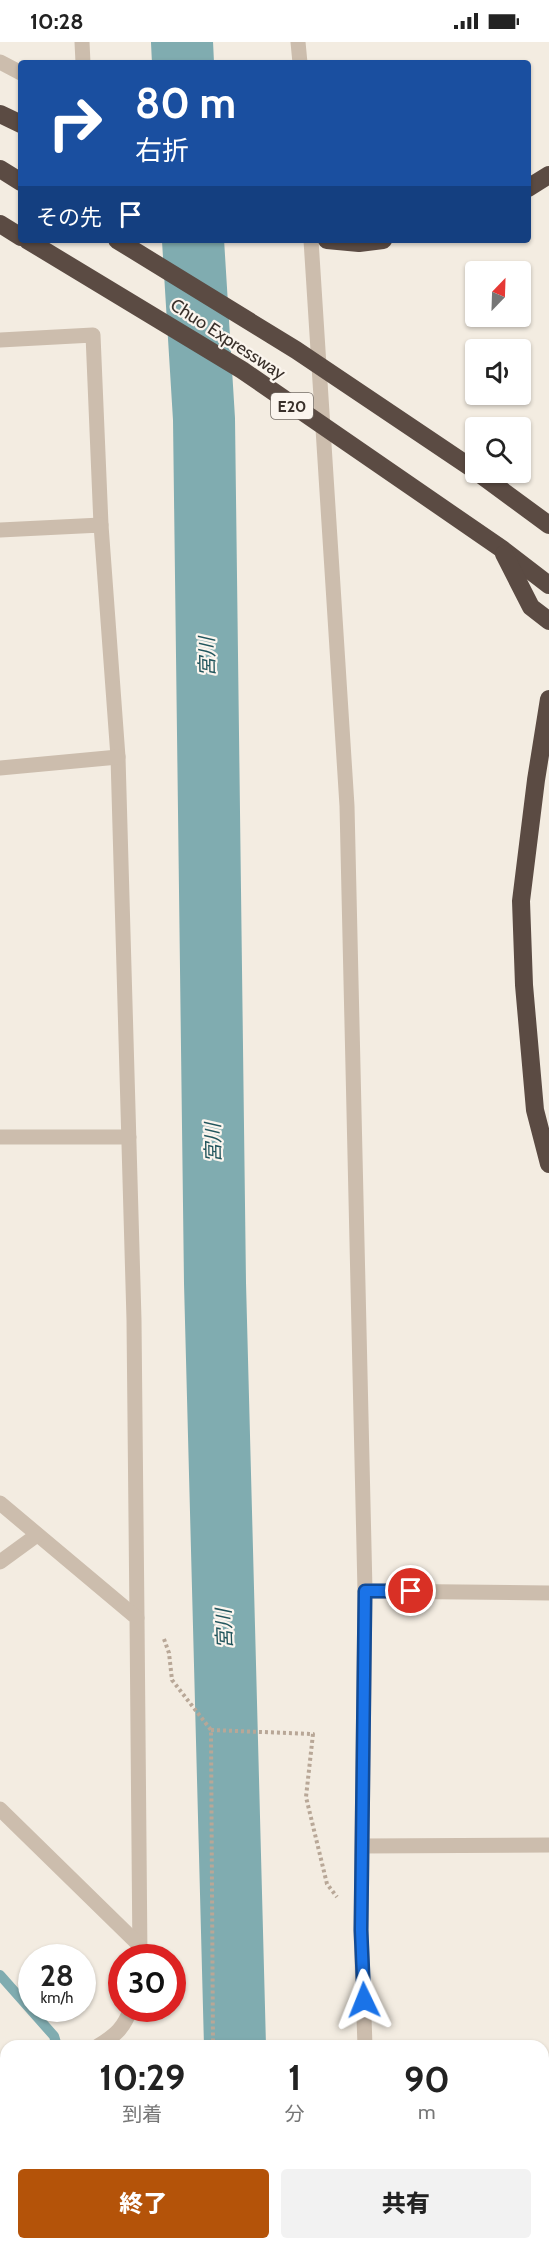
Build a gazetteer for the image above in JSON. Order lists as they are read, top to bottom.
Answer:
{
  "streets": {
    "highway": ["Chuo Expressway", "E20"]
  },
  "water": ["宮川"],
  "north": "top right",
  "page": {
    "status": "10:28",
    "turn": ["80 m", "右折"],
    "then": "その先",
    "speed": "28 km/h",
    "limit": "30",
    "eta": [
      "10:29",
      "到着",
      "1",
      "分",
      "90",
      "m"
    ],
    "buttons": ["終了", "共有"]
  }
}
